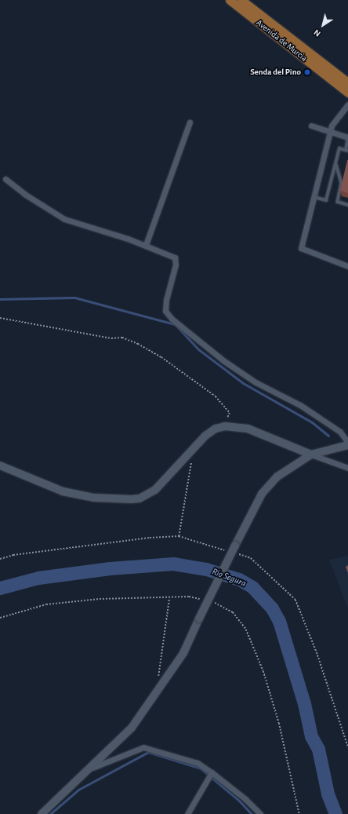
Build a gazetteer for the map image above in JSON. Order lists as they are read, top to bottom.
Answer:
{
  "streets": {
    "main road": ["Avenida de Murcia"]
  },
  "water": ["Río Segura"],
  "places": ["Senda del Pino"],
  "north": "bottom left"
}
